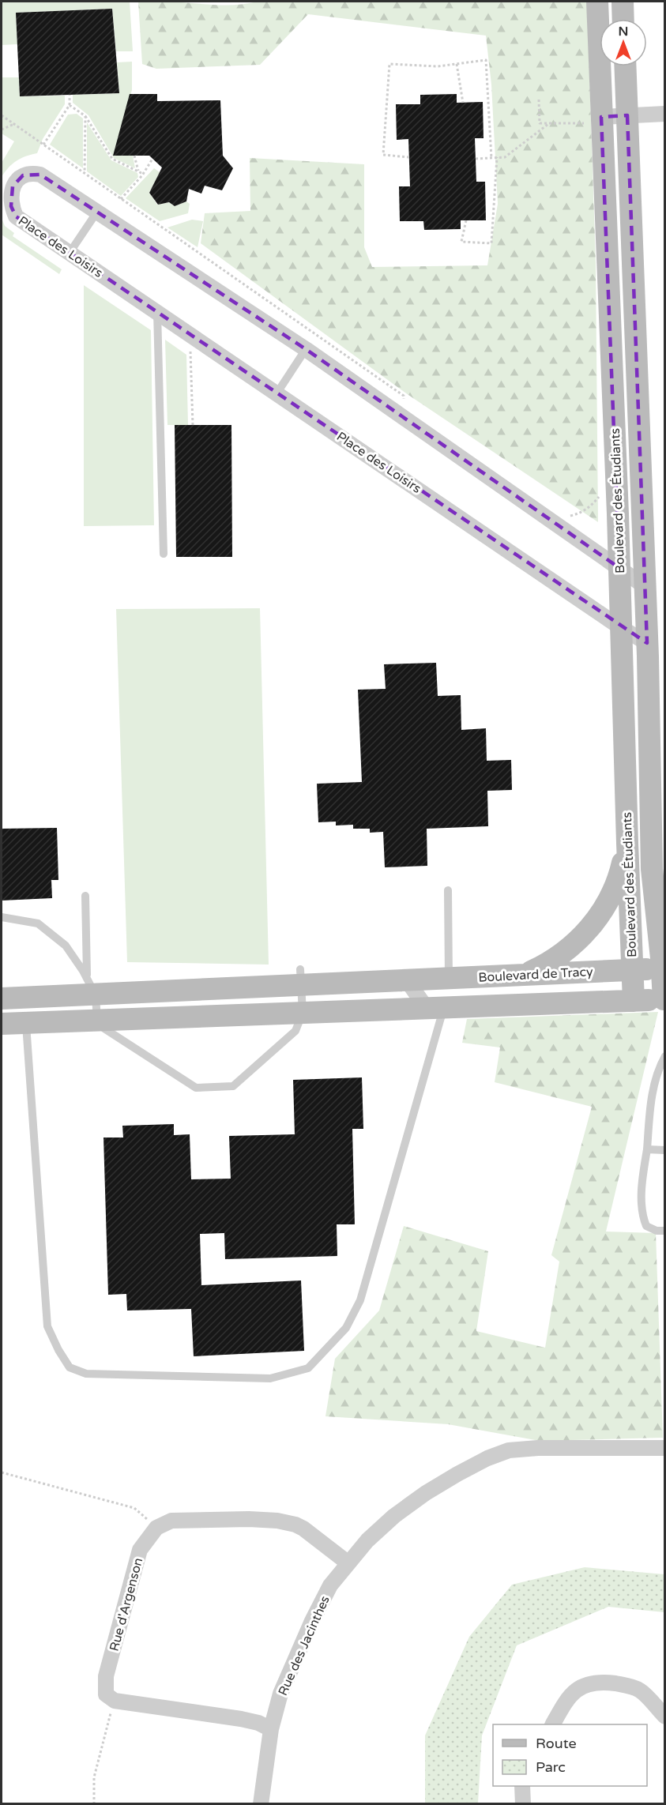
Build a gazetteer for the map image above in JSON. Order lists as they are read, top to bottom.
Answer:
{
  "streets": {
    "street": [
      "Place des Loisirs",
      "Boulevard des Étudiants",
      "Boulevard de Tracy",
      "Rue d'Argenson",
      "Rue des Jacinthes"
    ]
  },
  "crossings": [
    ["Place des Loisirs", "Boulevard des Étudiants"],
    ["Boulevard des Étudiants", "Boulevard de Tracy"]
  ],
  "legend": ["Route", "Parc"],
  "north": "top"
}
